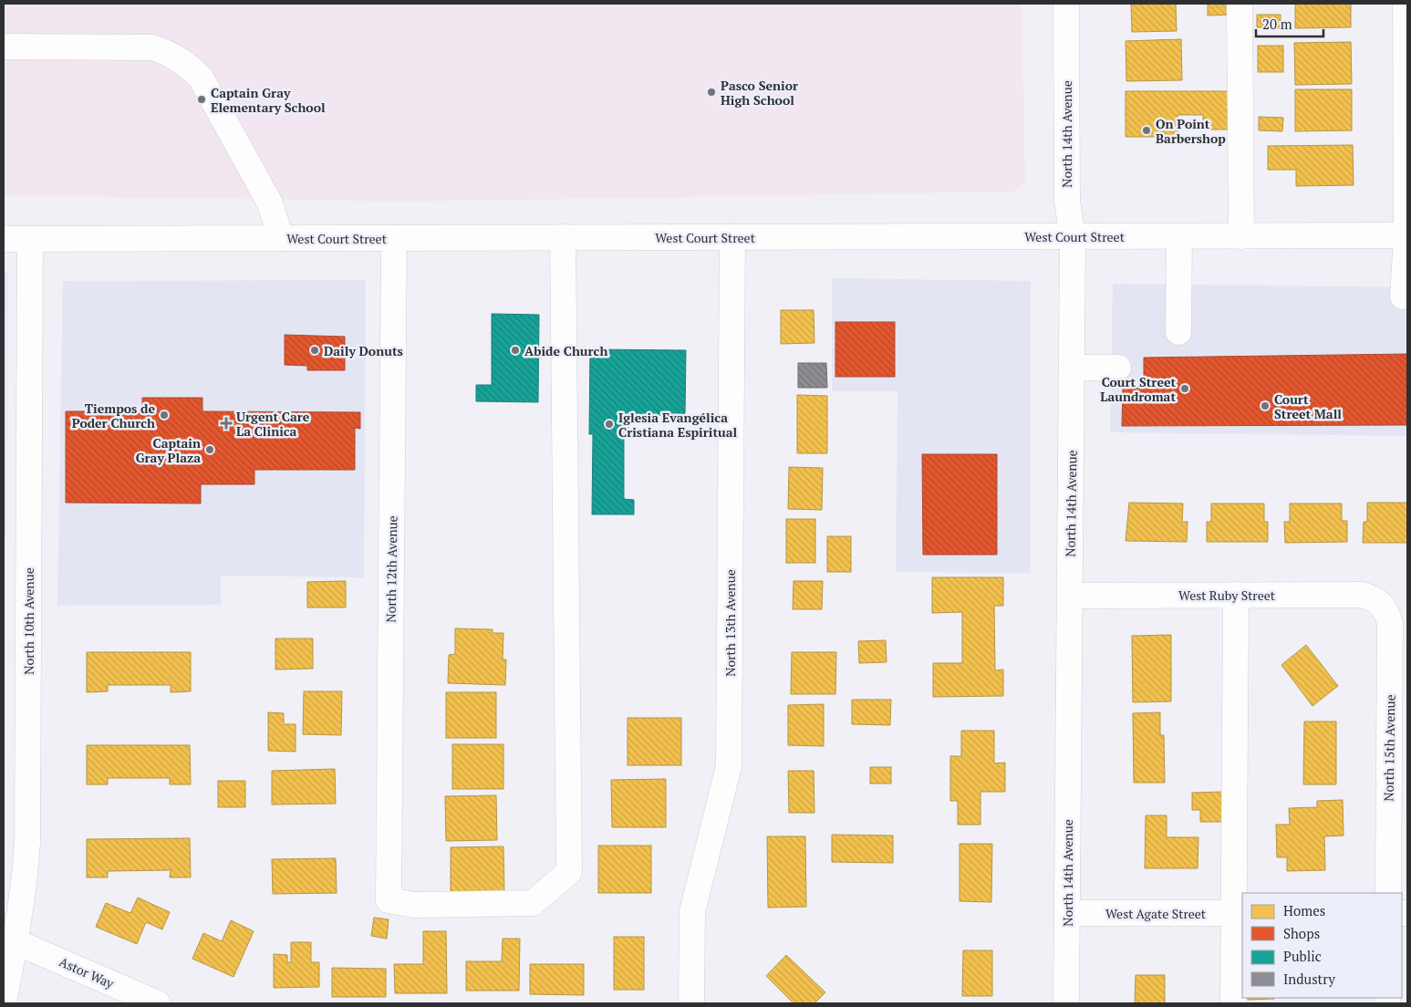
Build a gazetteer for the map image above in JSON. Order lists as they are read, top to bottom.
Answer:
{
  "streets": {
    "street": [
      "North 14th Avenue",
      "West Court Street",
      "North 12th Avenue",
      "West Ruby Street",
      "North 10th Avenue",
      "North 13th Avenue",
      "North 15th Avenue",
      "West Agate Street",
      "Astor Way"
    ]
  },
  "crossings": [
    ["North 14th Avenue", "West Court Street"],
    ["North 14th Avenue", "West Ruby Street"],
    ["North 14th Avenue", "West Agate Street"],
    ["West Court Street", "North 12th Avenue"],
    ["West Court Street", "North 10th Avenue"],
    ["West Court Street", "North 13th Avenue"],
    ["West Ruby Street", "North 15th Avenue"],
    ["North 10th Avenue", "Astor Way"]
  ],
  "places": {
    "other": [
      "Pasco Senior High School",
      "Captain Gray Elementary School",
      "On Point Barbershop",
      "Daily Donuts",
      "Abide Church",
      "Court Street Laundromat",
      "Court Street Mall",
      "Tiempos de Poder Church",
      "Iglesia Evangélica Cristiana Espiritual",
      "Captain Gray Plaza"
    ],
    "health": ["Urgent Care La Clinica"]
  },
  "legend": [
    "Homes",
    "Shops",
    "Public",
    "Industry"
  ],
  "scale_bar": "20 m"
}
